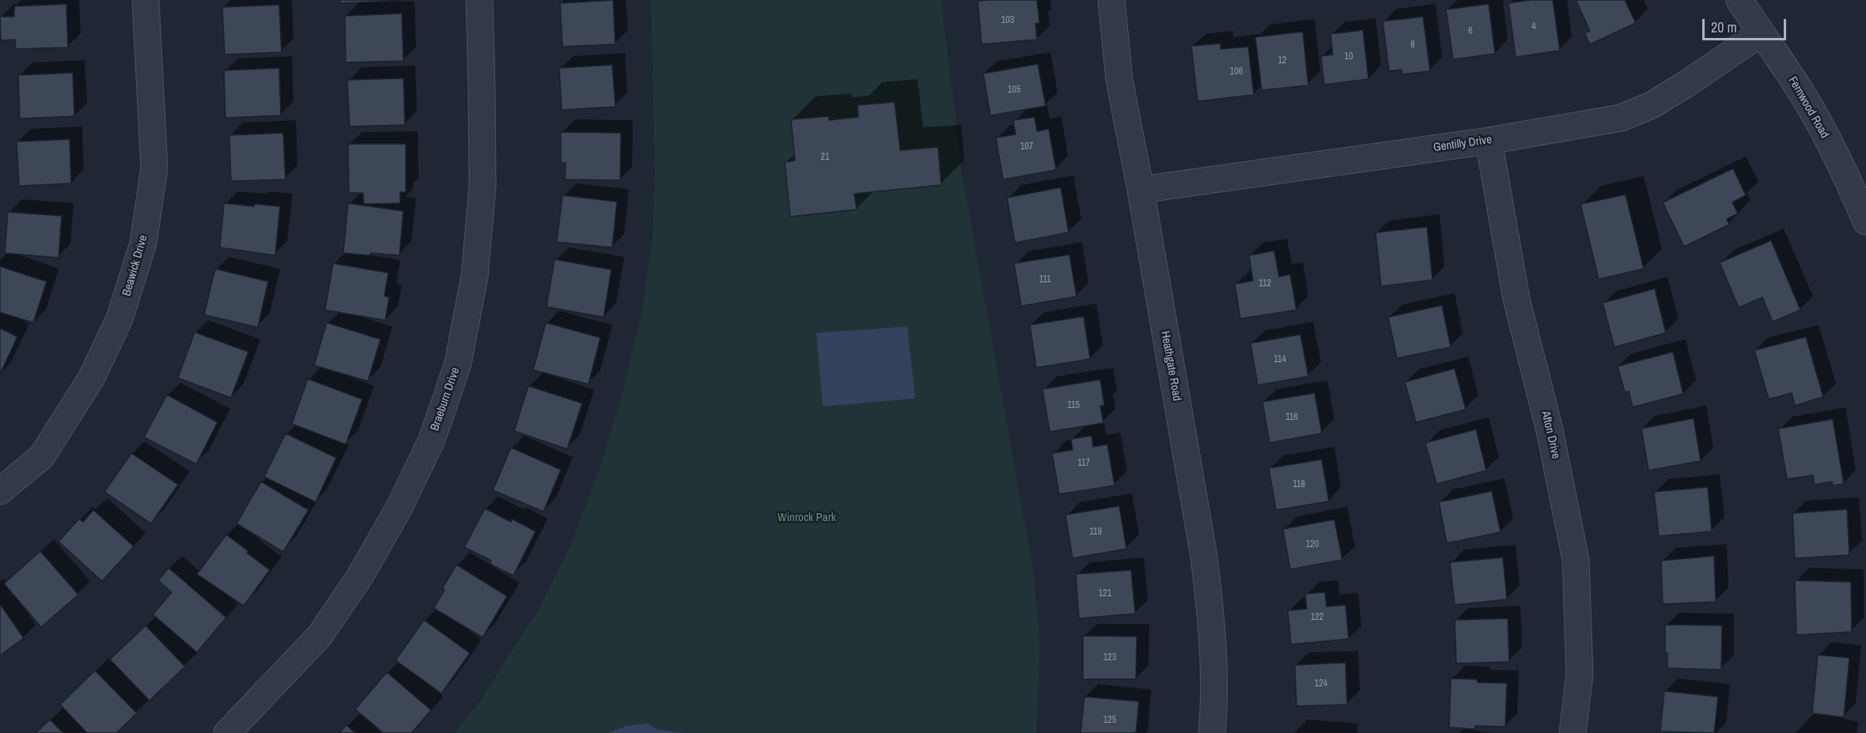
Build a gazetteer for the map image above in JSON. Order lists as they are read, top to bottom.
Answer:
{
  "streets": {
    "street": [
      "Fernwood Road",
      "Gentilly Drive",
      "Beawick Drive",
      "Heathgate Road",
      "Braeburn Drive",
      "Afton Drive"
    ]
  },
  "crossings": [
    ["Fernwood Road", "Gentilly Drive"],
    ["Gentilly Drive", "Heathgate Road"],
    ["Gentilly Drive", "Afton Drive"]
  ],
  "parks": ["Winrock Park"],
  "house_numbers": [
    "103",
    "4",
    "6",
    "8",
    "10",
    "12",
    "106",
    "105",
    "107",
    "21",
    "111",
    "112",
    "114",
    "115",
    "116",
    "117",
    "118",
    "119",
    "120",
    "121",
    "122",
    "123",
    "124",
    "125"
  ],
  "scale_bar": "20 m"
}
